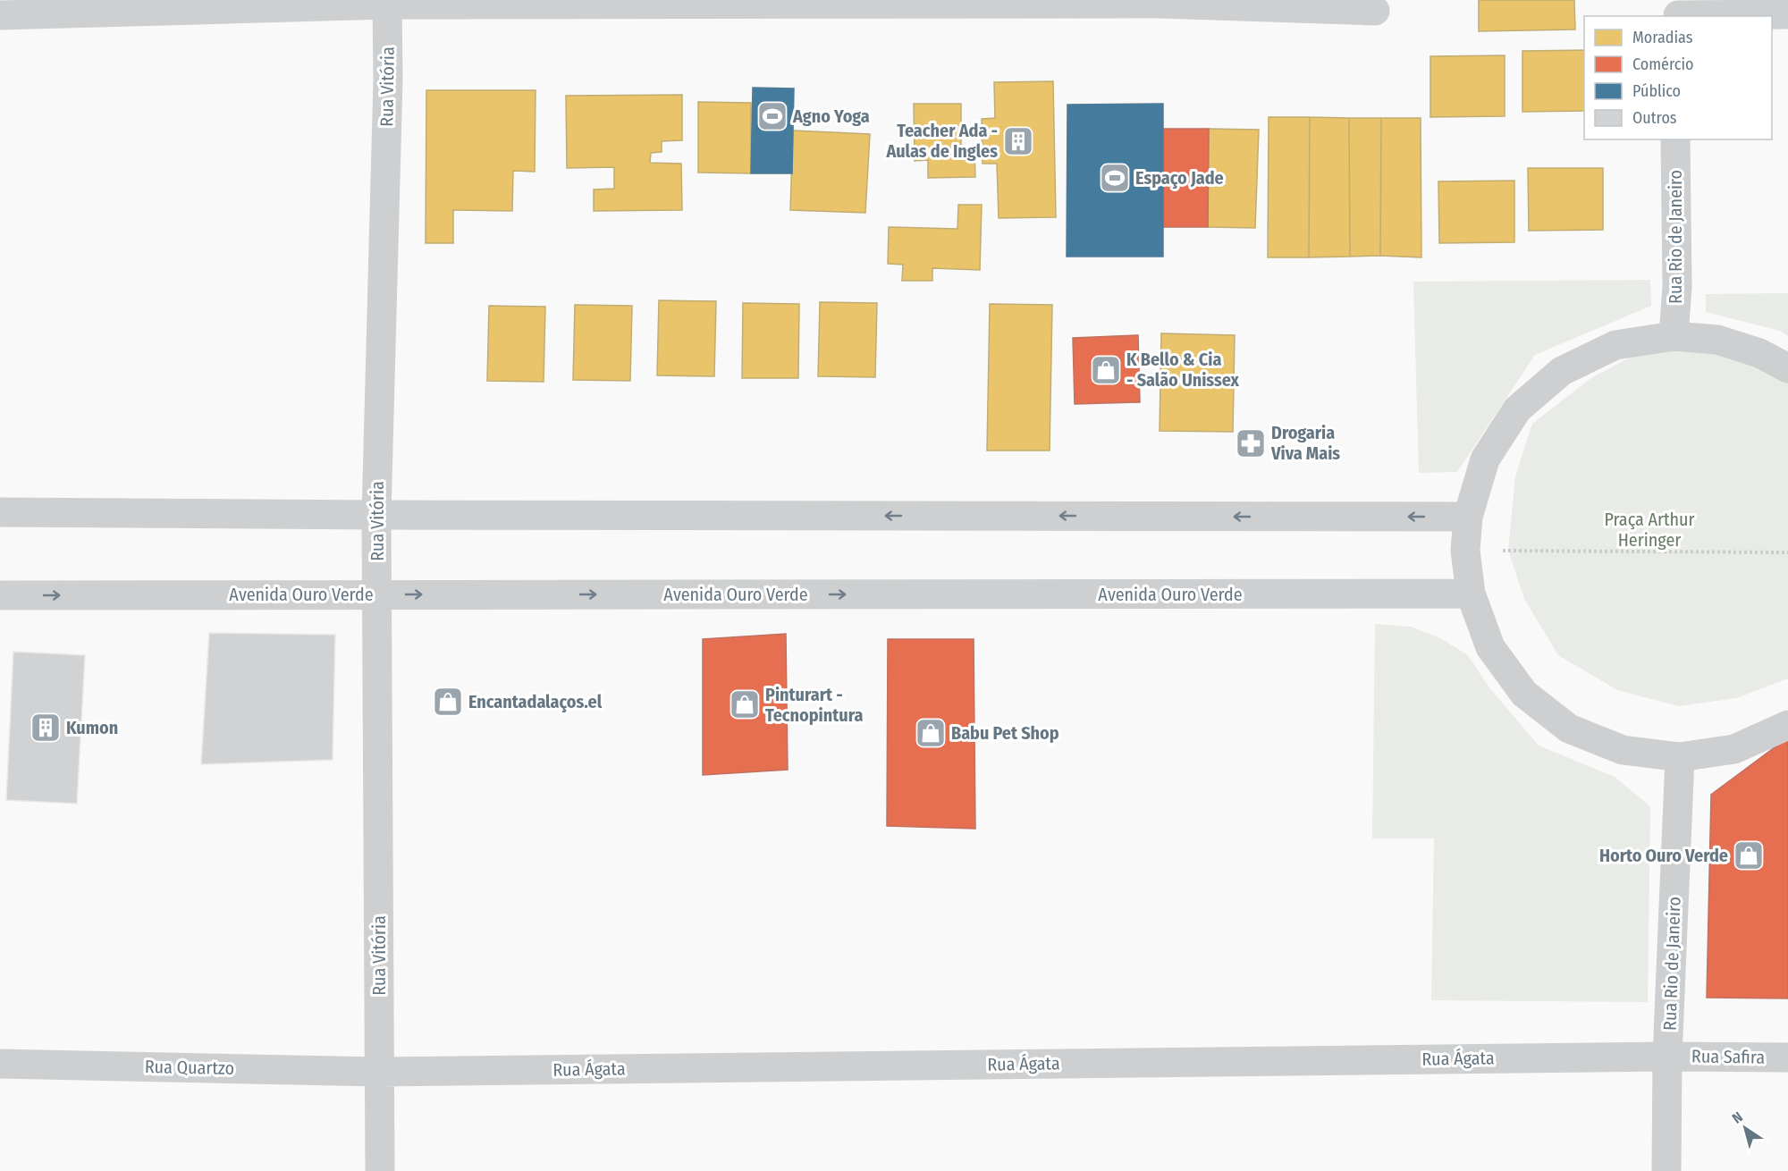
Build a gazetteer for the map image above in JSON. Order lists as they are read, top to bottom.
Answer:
{
  "streets": {
    "street": [
      "Rua Vitória",
      "Rua Rio de Janeiro",
      "Avenida Ouro Verde",
      "Rua Safira",
      "Rua Ágata",
      "Rua Quartzo"
    ]
  },
  "crossings": [
    ["Rua Vitória", "Avenida Ouro Verde"],
    ["Rua Vitória", "Rua Ágata"],
    ["Rua Vitória", "Rua Quartzo"],
    ["Rua Rio de Janeiro", "Rua Safira"],
    ["Rua Rio de Janeiro", "Rua Ágata"],
    ["Rua Safira", "Rua Ágata"],
    ["Rua Ágata", "Rua Quartzo"]
  ],
  "parks": ["Praça Arthur Heringer"],
  "places": {
    "sports": ["Agno Yoga", "Espaço Jade"],
    "building": ["Teacher Ada - Aulas de Ingles", "Kumon"],
    "shop": [
      "K Bello & Cia - Salão Unissex",
      "Encantadalaços.el",
      "Pinturart - Tecnopintura",
      "Babu Pet Shop",
      "Horto Ouro Verde"
    ],
    "pharmacy": ["Drogaria Viva Mais"]
  },
  "legend": [
    "Moradias",
    "Comércio",
    "Público",
    "Outros"
  ],
  "north": "top left"
}
